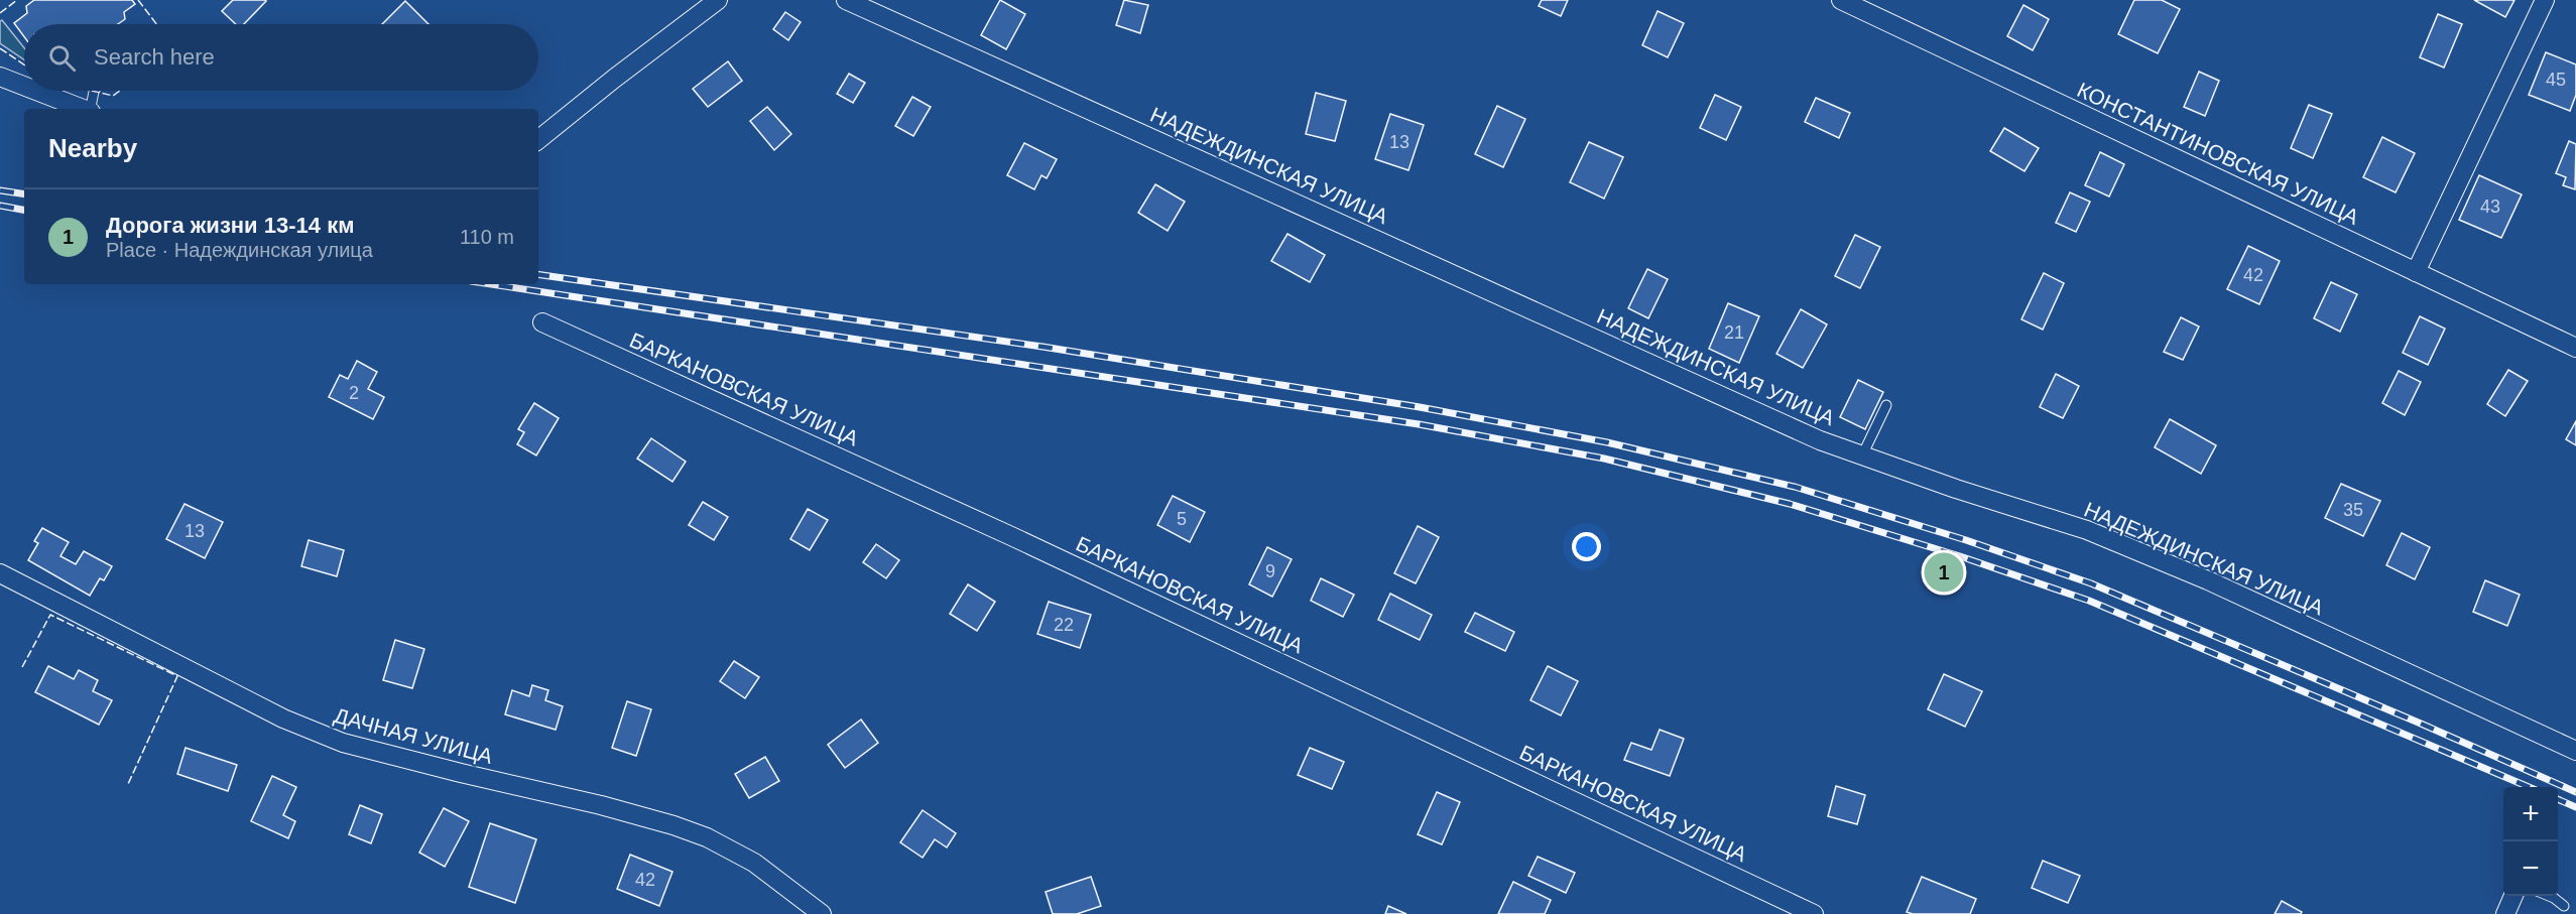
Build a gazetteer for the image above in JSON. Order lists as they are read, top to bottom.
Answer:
{
  "streets": {
    "street": [
      "КОНСТАНТИНОВСКАЯ УЛИЦА",
      "НАДЕЖДИНСКАЯ УЛИЦА",
      "БАРКАНОВСКАЯ УЛИЦА",
      "ДАЧНАЯ УЛИЦА"
    ]
  },
  "house_numbers": [
    "45",
    "13",
    "43",
    "42",
    "21",
    "2",
    "35",
    "5",
    "13",
    "9",
    "22",
    "42"
  ],
  "page": {
    "search": "Search here",
    "heading": "Nearby",
    "list": [
      {
        "mark": "1",
        "name": "Дорога жизни 13-14 км",
        "note": "Place · Надеждинская улица",
        "value": "110 m"
      }
    ],
    "pins": "1",
    "map_buttons": ["+", "−"]
  }
}
